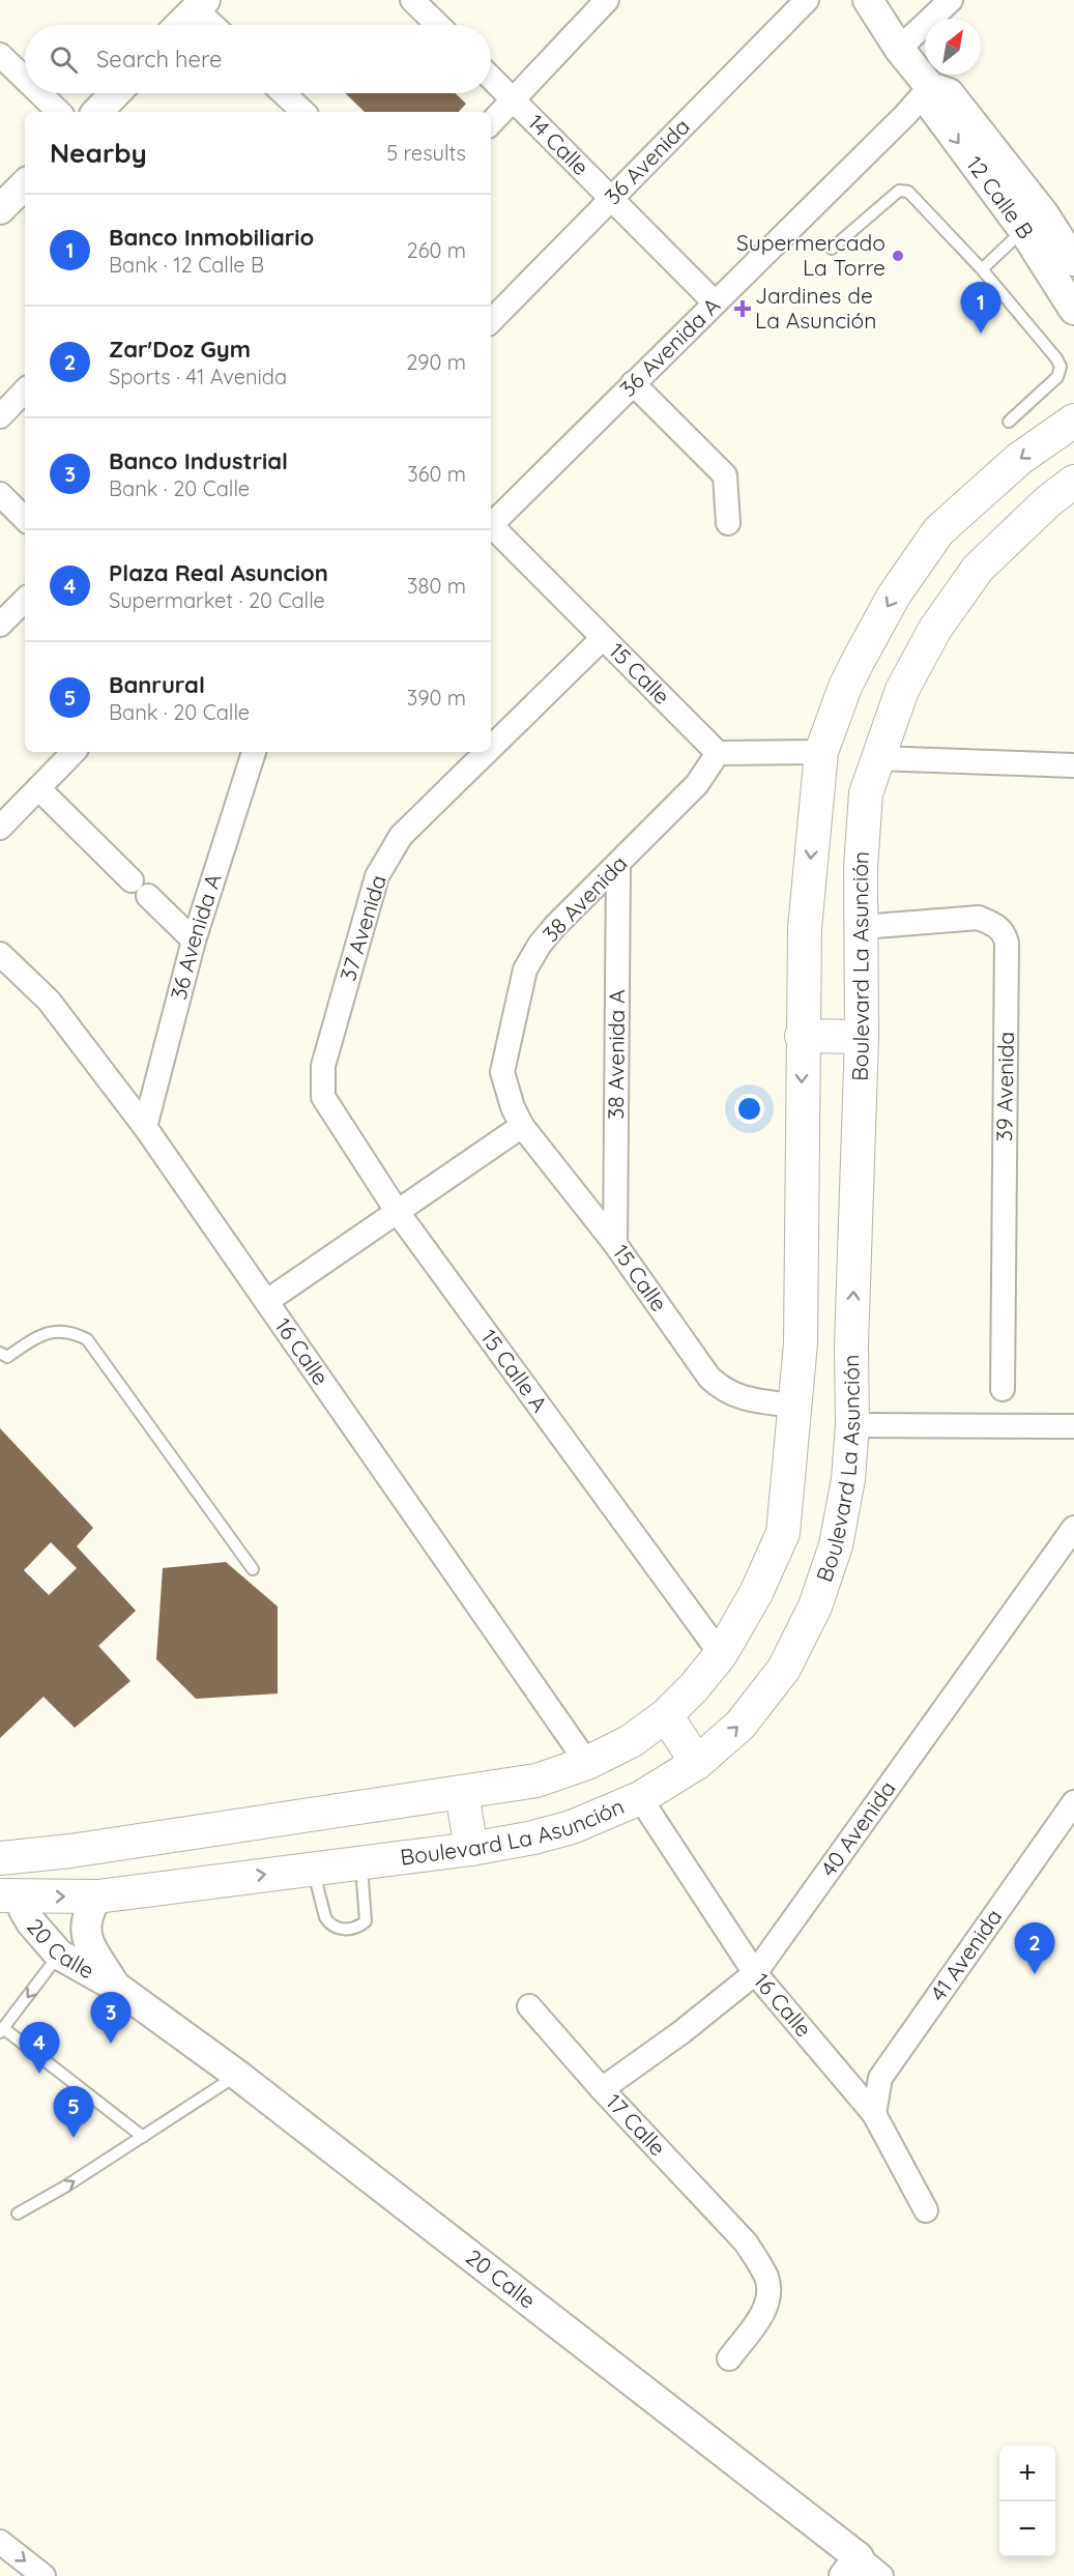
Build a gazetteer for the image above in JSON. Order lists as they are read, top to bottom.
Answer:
{
  "streets": {
    "main road": ["Boulevard La Asunción"],
    "street": [
      "14 Calle",
      "36 Avenida",
      "12 Calle B",
      "36 Avenida A",
      "15 Calle",
      "38 Avenida",
      "37 Avenida",
      "38 Avenida A",
      "39 Avenida",
      "16 Calle",
      "15 Calle A",
      "40 Avenida",
      "20 Calle",
      "41 Avenida",
      "17 Calle"
    ]
  },
  "crossings": [
    ["14 Calle", "36 Avenida"],
    ["14 Calle", "36 Avenida A"],
    ["12 Calle B", "36 Avenida A"],
    ["36 Avenida A", "16 Calle"],
    ["15 Calle", "38 Avenida"],
    ["15 Calle", "37 Avenida"],
    ["15 Calle", "Boulevard La Asunción"],
    ["15 Calle", "38 Avenida A"],
    ["38 Avenida", "38 Avenida A"],
    ["37 Avenida", "15 Calle A"],
    ["Boulevard La Asunción", "39 Avenida"],
    ["Boulevard La Asunción", "16 Calle"],
    ["Boulevard La Asunción", "15 Calle A"],
    ["Boulevard La Asunción", "20 Calle"],
    ["16 Calle", "40 Avenida"],
    ["16 Calle", "41 Avenida"],
    ["40 Avenida", "17 Calle"]
  ],
  "places": {
    "other": ["Supermercado La Torre"],
    "health": ["Jardines de La Asunción"]
  },
  "north": "top right",
  "page": {
    "search": "Search here",
    "heading": ["Nearby", "5 results"],
    "list": [
      {
        "mark": "1",
        "name": "Banco Inmobiliario",
        "note": "Bank · 12 Calle B",
        "value": "260 m"
      },
      {
        "mark": "2",
        "name": "Zar'Doz Gym",
        "note": "Sports · 41 Avenida",
        "value": "290 m"
      },
      {
        "mark": "3",
        "name": "Banco Industrial",
        "note": "Bank · 20 Calle",
        "value": "360 m"
      },
      {
        "mark": "4",
        "name": "Plaza Real Asuncion",
        "note": "Supermarket · 20 Calle",
        "value": "380 m"
      },
      {
        "mark": "5",
        "name": "Banrural",
        "note": "Bank · 20 Calle",
        "value": "390 m"
      }
    ],
    "pins": [
      "1",
      "2",
      "3",
      "4",
      "5"
    ],
    "map_buttons": ["+", "−"]
  }
}
